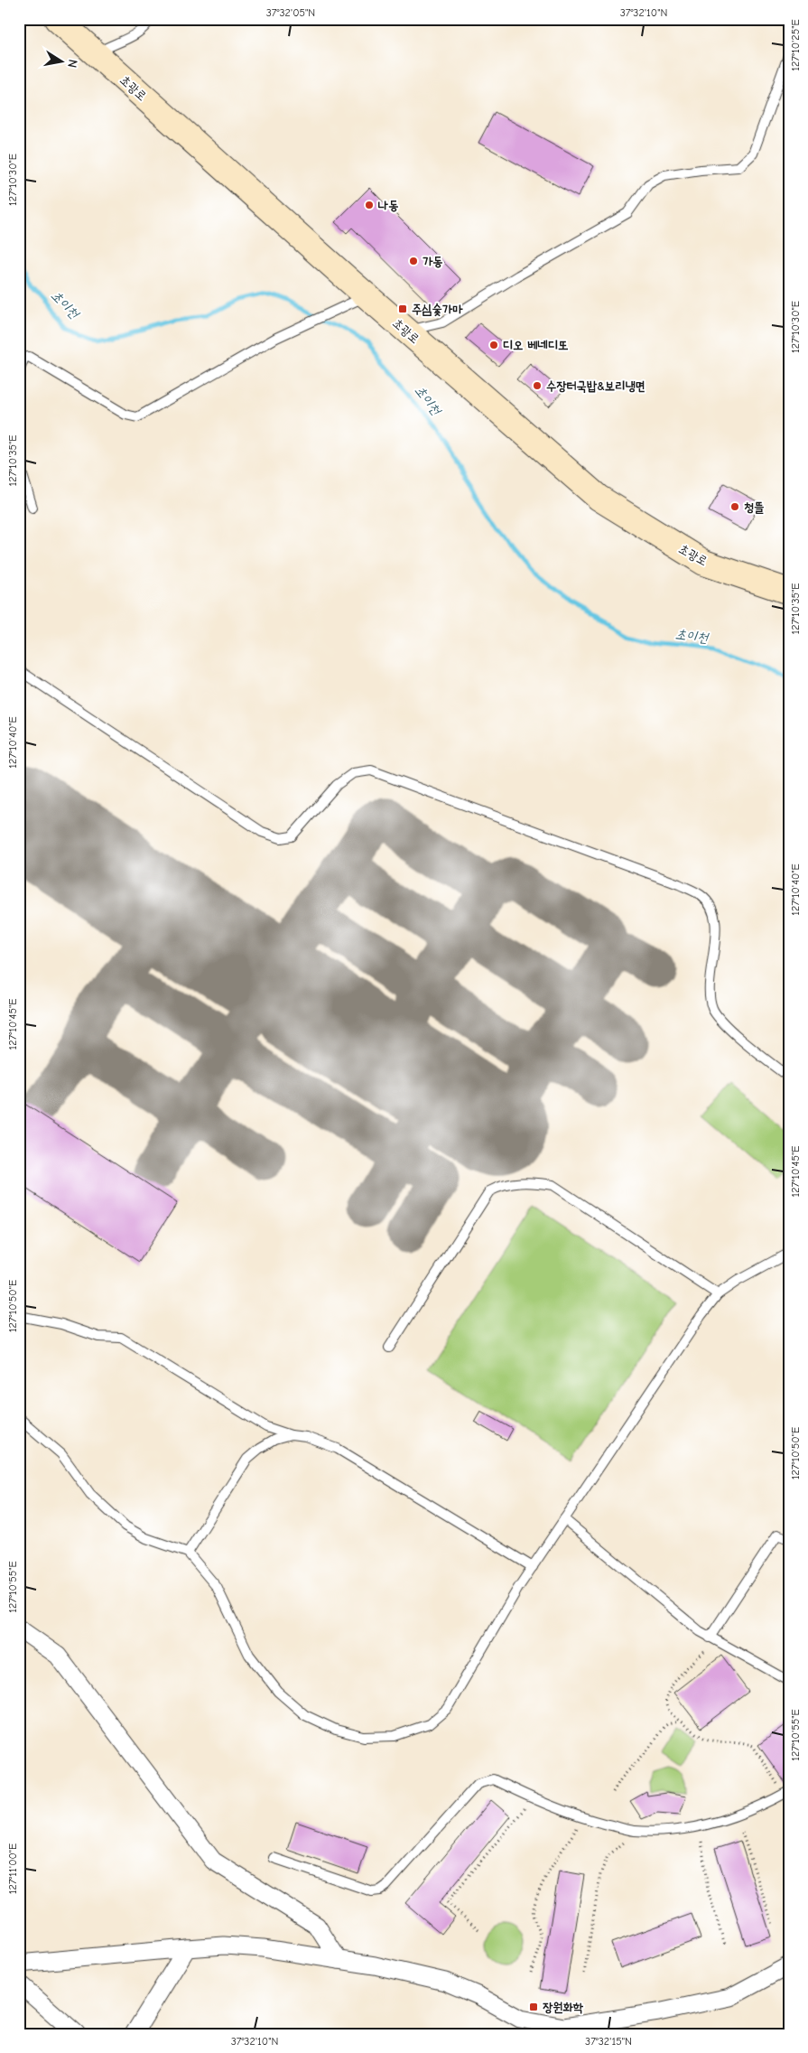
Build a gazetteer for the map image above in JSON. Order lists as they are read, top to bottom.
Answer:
{
  "streets": {
    "street": ["초광로"]
  },
  "water": ["초이천"],
  "places": {
    "other": [
      "나동",
      "가동",
      "디오 베네디또",
      "수장터국밥&보리냉면",
      "청뜰"
    ],
    "transit": ["주심숯가마", "장원화학"]
  },
  "north": "right",
  "coordinates": [
    "37°32'05\"N",
    "37°32'10\"N",
    "127°10'25\"E",
    "127°10'30\"E",
    "127°10'35\"E",
    "127°10'40\"E",
    "127°10'45\"E",
    "127°10'50\"E",
    "127°10'55\"E",
    "127°11'00\"E",
    "37°32'15\"N"
  ]
}
